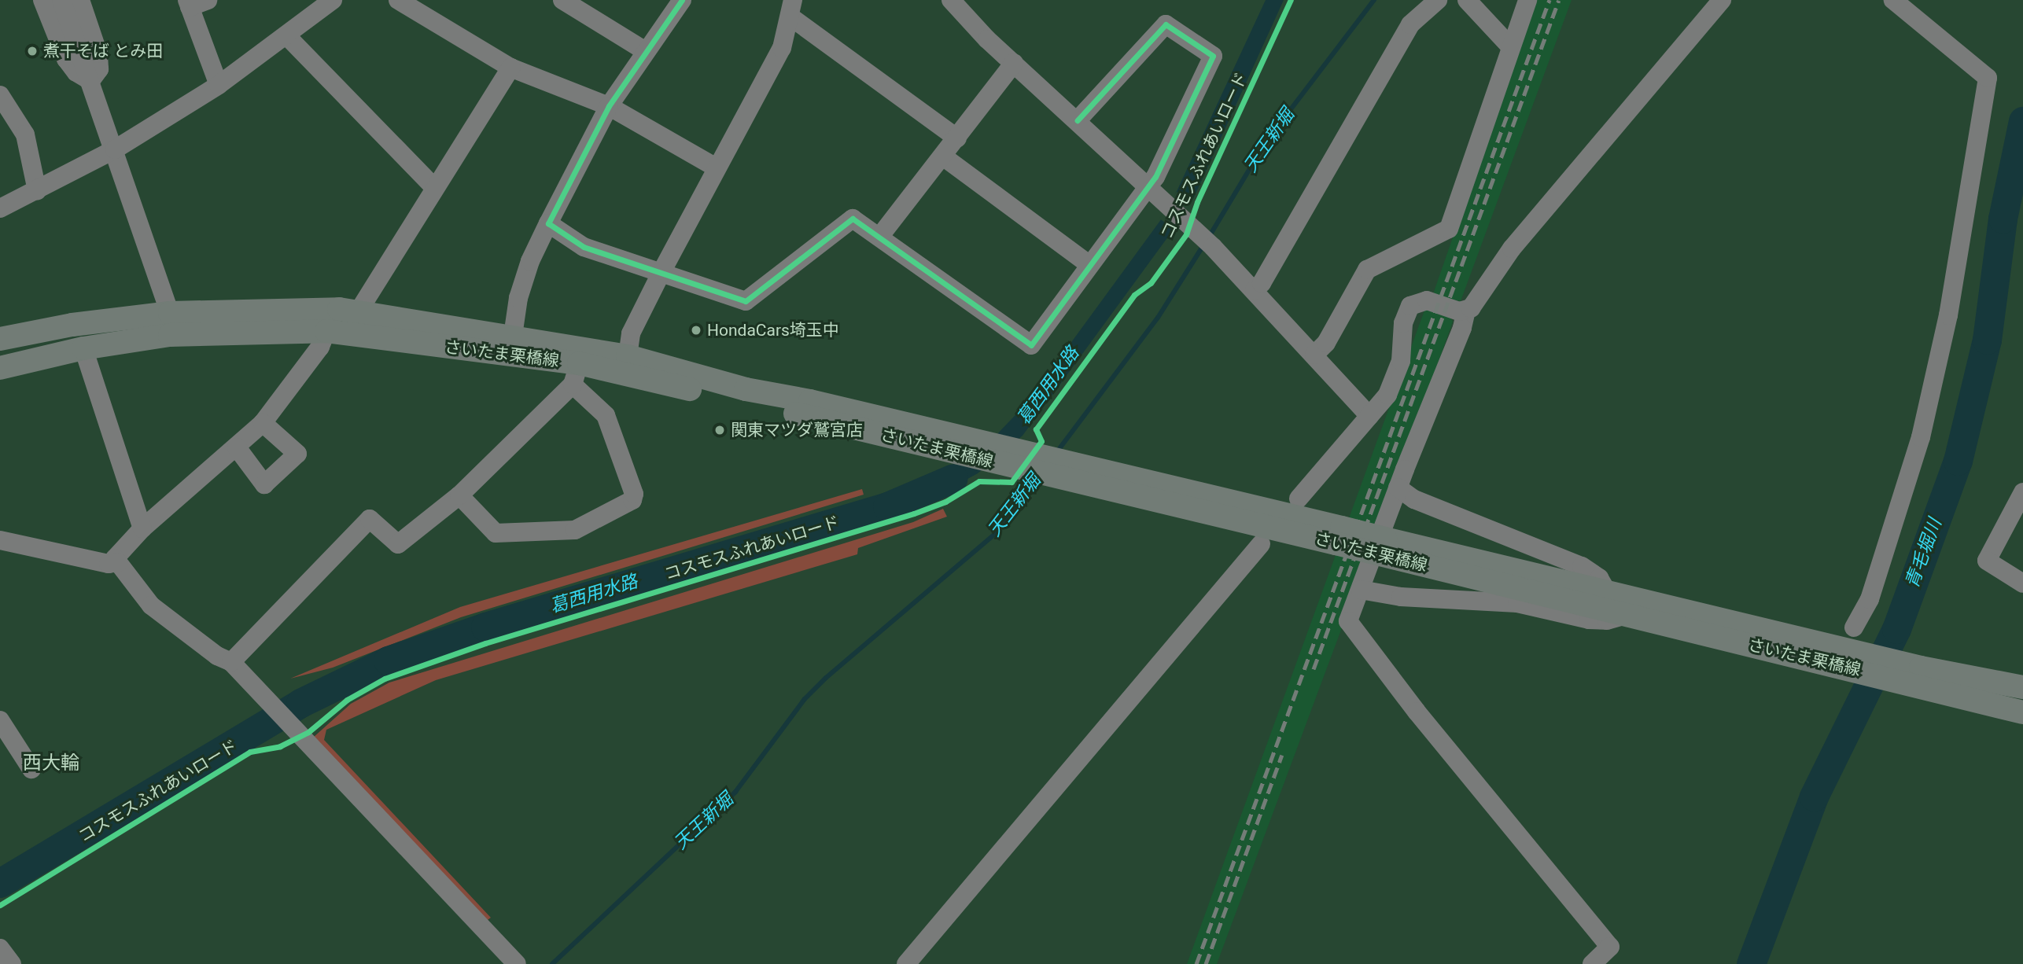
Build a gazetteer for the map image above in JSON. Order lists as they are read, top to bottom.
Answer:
{
  "streets": {
    "main road": ["さいたま栗橋線"],
    "cycle path": ["コスモスふれあいロード"]
  },
  "districts": ["西大輪"],
  "water": ["天王新堀", "葛西用水路", "青毛堀川"],
  "places": ["煮干そば とみ田", "HondaCars埼玉中", "関東マツダ鷲宮店"]
}
